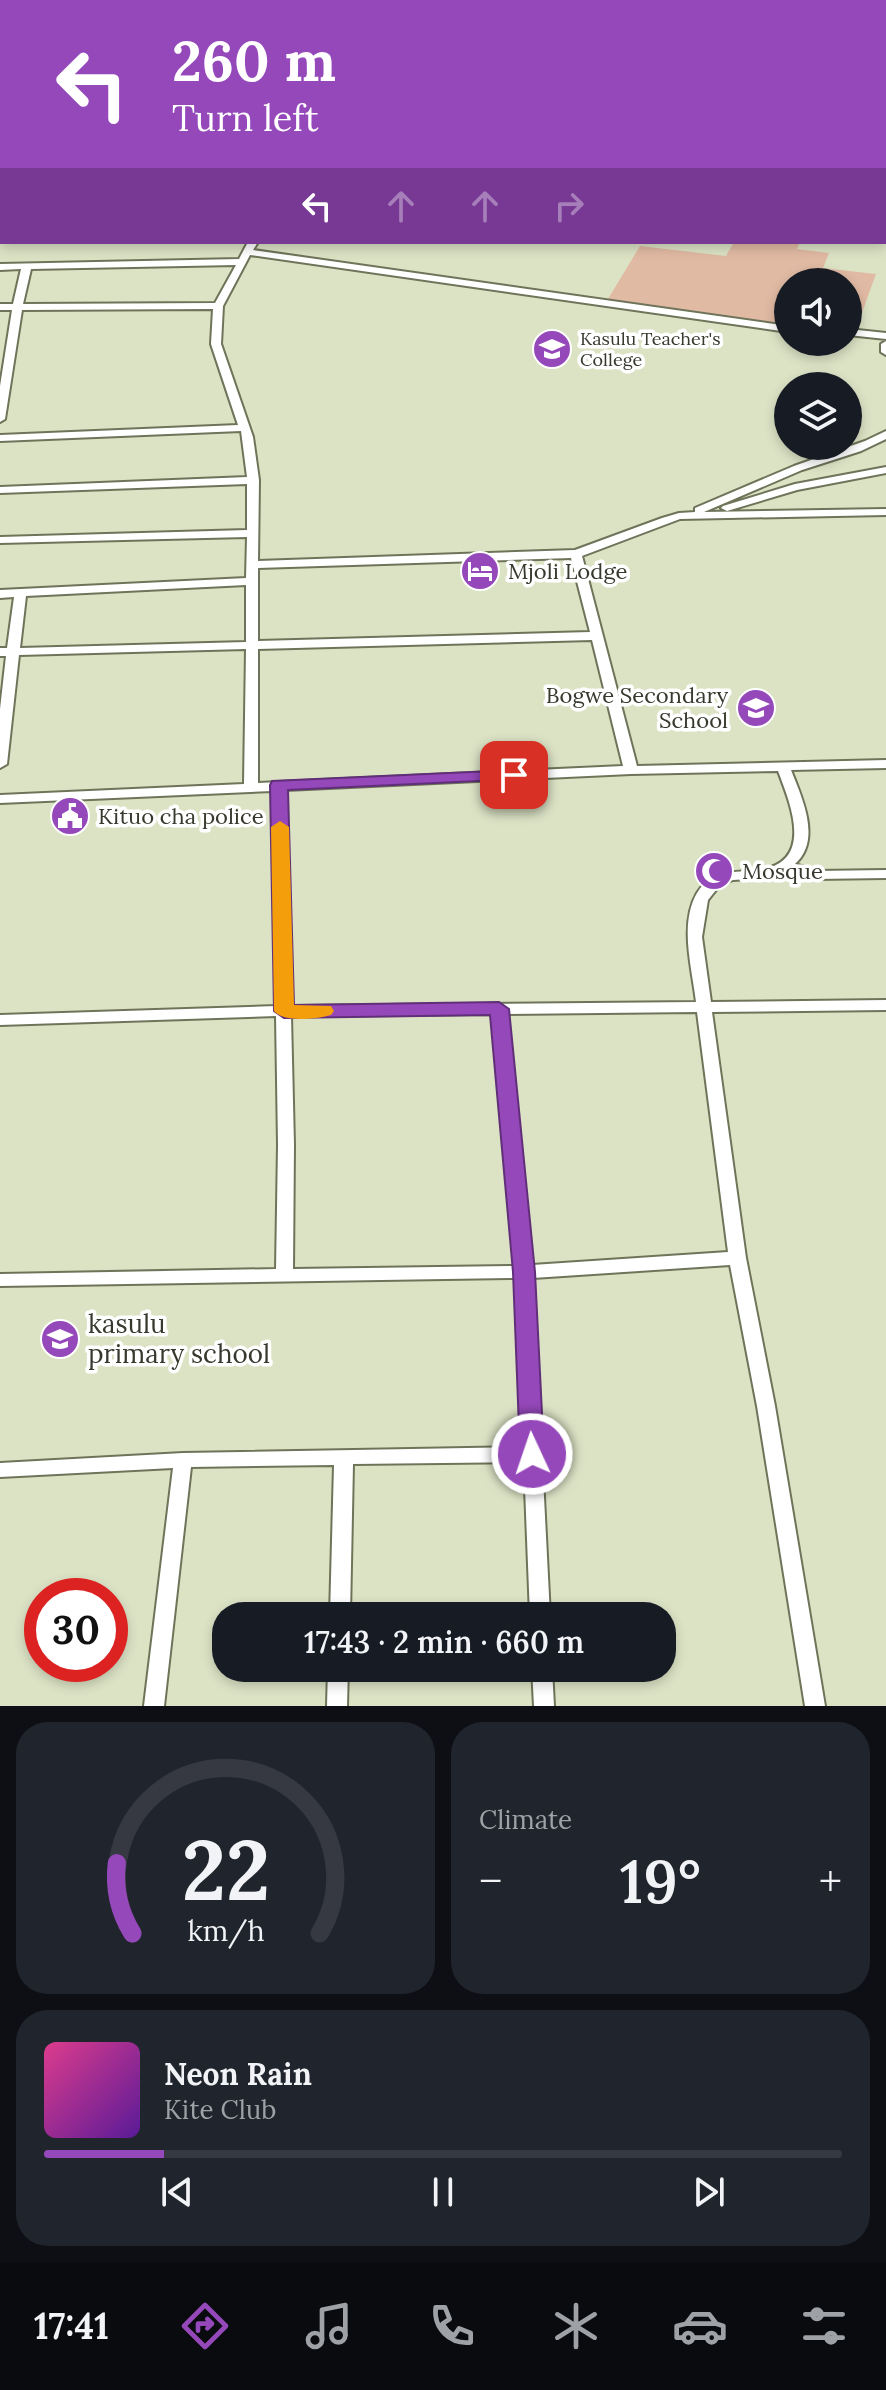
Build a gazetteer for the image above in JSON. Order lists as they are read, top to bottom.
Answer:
{
  "places": {
    "school or university": ["Kasulu Teacher's College", "Bogwe Secondary School", "kasulu primary school"],
    "hotel": ["Mjoli Lodge"],
    "public building": ["Kituo cha police"],
    "mosque": ["Mosque"]
  },
  "page": {
    "turn": ["260 m", "Turn left"],
    "limit": "30",
    "trip": "17:43 · 2 min · 660 m",
    "tile": "Climate",
    "heat": ["−", "19°", "+"],
    "song": ["Neon Rain", "Kite Club"],
    "tabs": "17:41",
    "gauge": ["22", "km/h"]
  }
}
